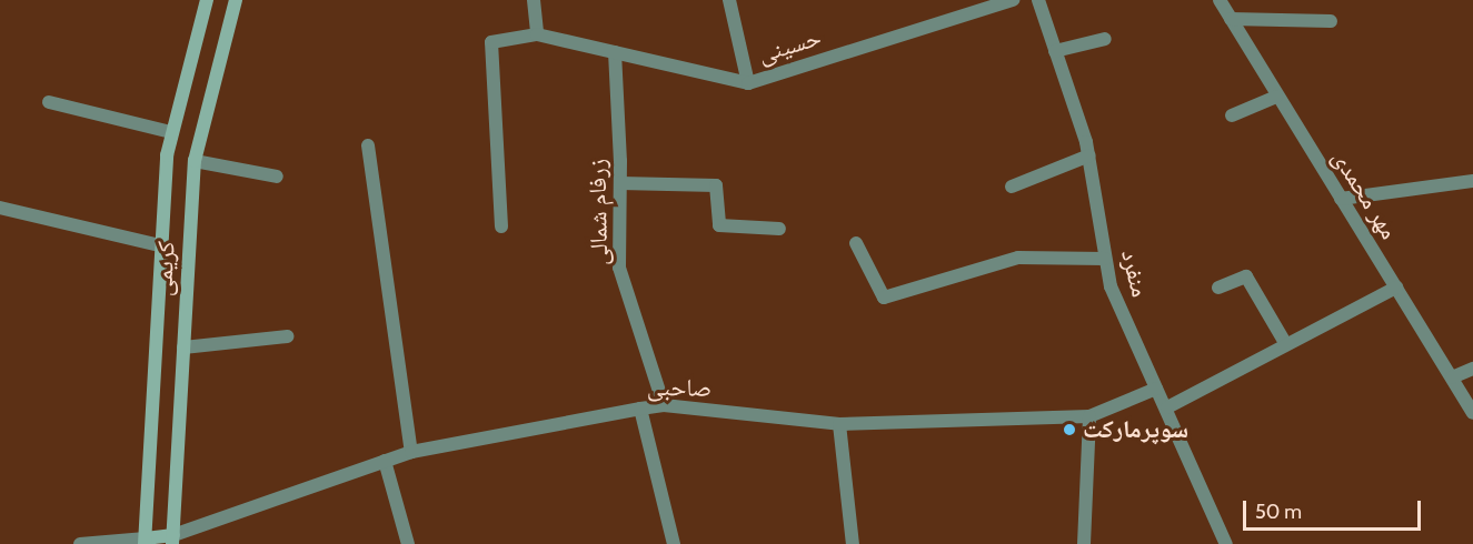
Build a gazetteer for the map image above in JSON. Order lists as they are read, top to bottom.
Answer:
{
  "streets": {
    "main road": ["کریمی"],
    "street": [
      "حسینی",
      "مهر محمدی",
      "زرفام شمالی",
      "منفرد",
      "صاحبی"
    ]
  },
  "crossings": [
    ["حسینی", "زرفام شمالی"],
    ["زرفام شمالی", "صاحبی"],
    ["کریمی", "صاحبی"],
    ["منفرد", "صاحبی"]
  ],
  "places": ["سوپرمارکت"],
  "scale_bar": "50 m"
}
